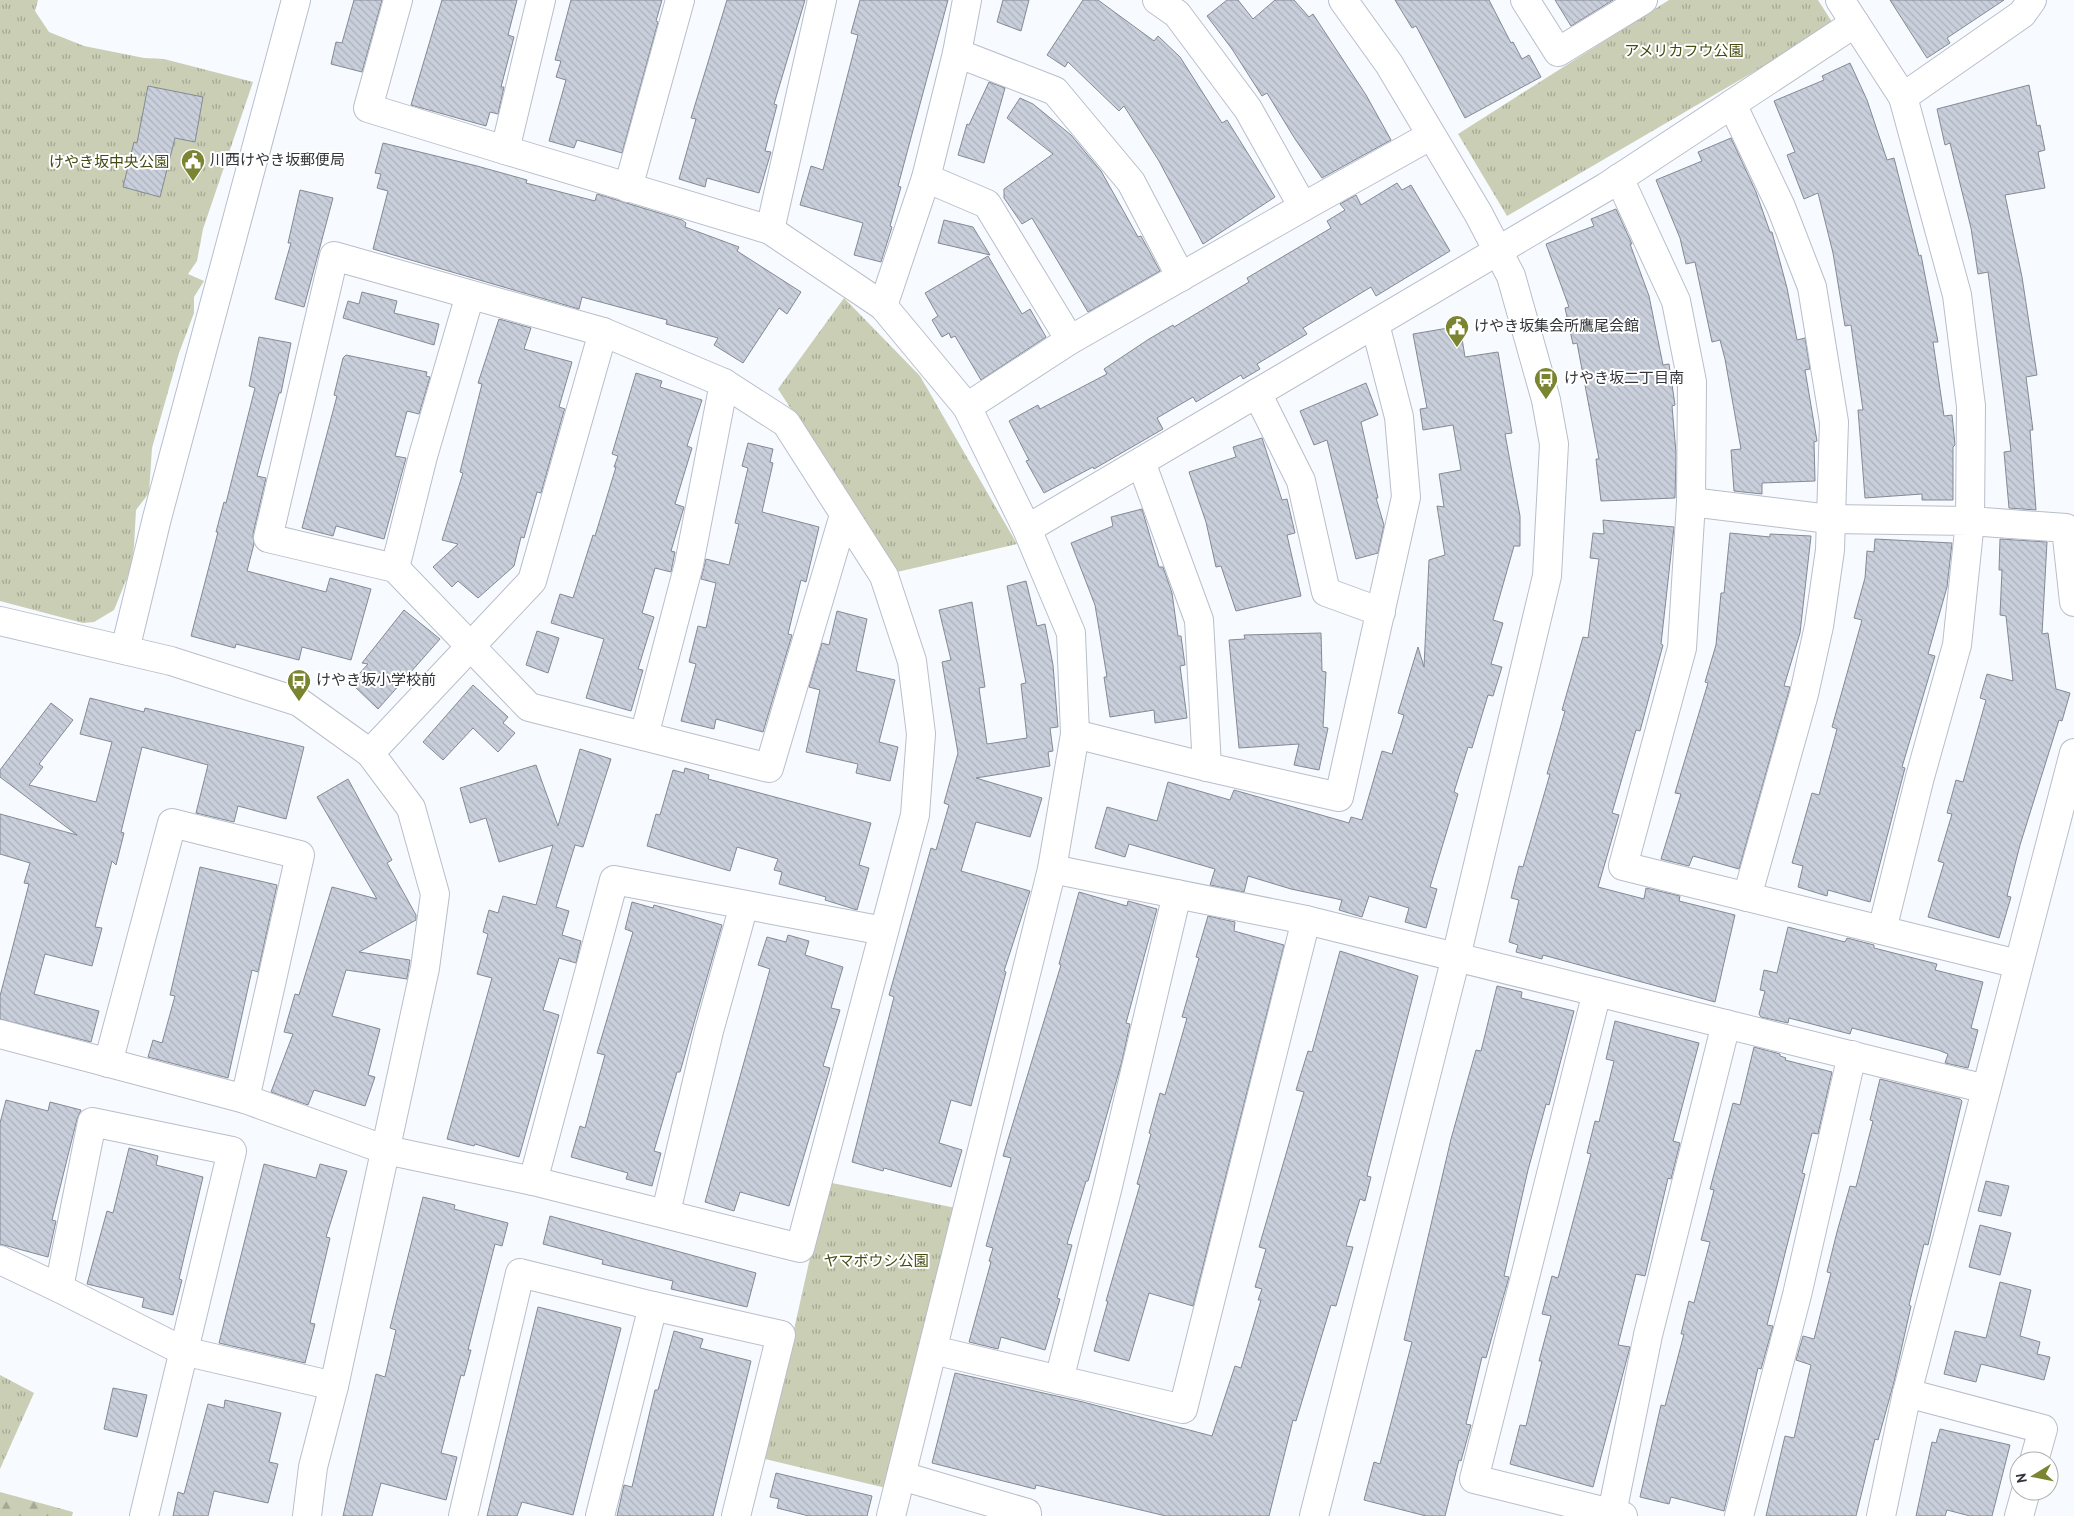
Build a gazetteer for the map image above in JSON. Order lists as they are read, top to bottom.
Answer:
{
  "parks": ["アメリカフウ公園", "けやき坂中央公園", "ヤマボウシ公園"],
  "places": {
    "public building": ["川西けやき坂郵便局", "けやき坂集会所鷹尾会館"],
    "bus stop": ["けやき坂二丁目南", "けやき坂小学校前"]
  },
  "north": "left"
}
